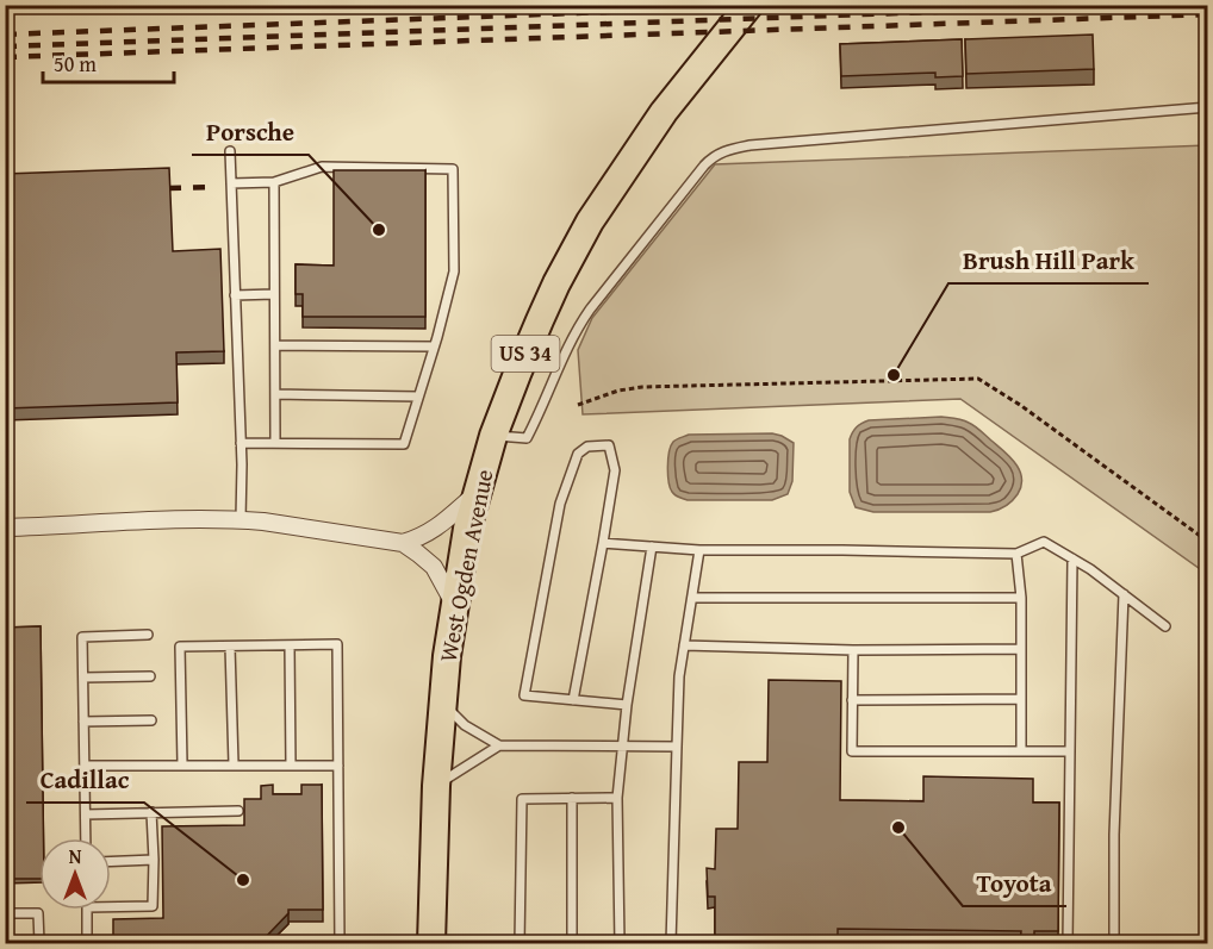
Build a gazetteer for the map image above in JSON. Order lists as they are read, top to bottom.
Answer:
{
  "streets": {
    "main road": ["US 34", "West Ogden Avenue"]
  },
  "places": [
    "Porsche",
    "Brush Hill Park",
    "Toyota",
    "Cadillac"
  ],
  "scale_bar": "50 m",
  "north": "top"
}
